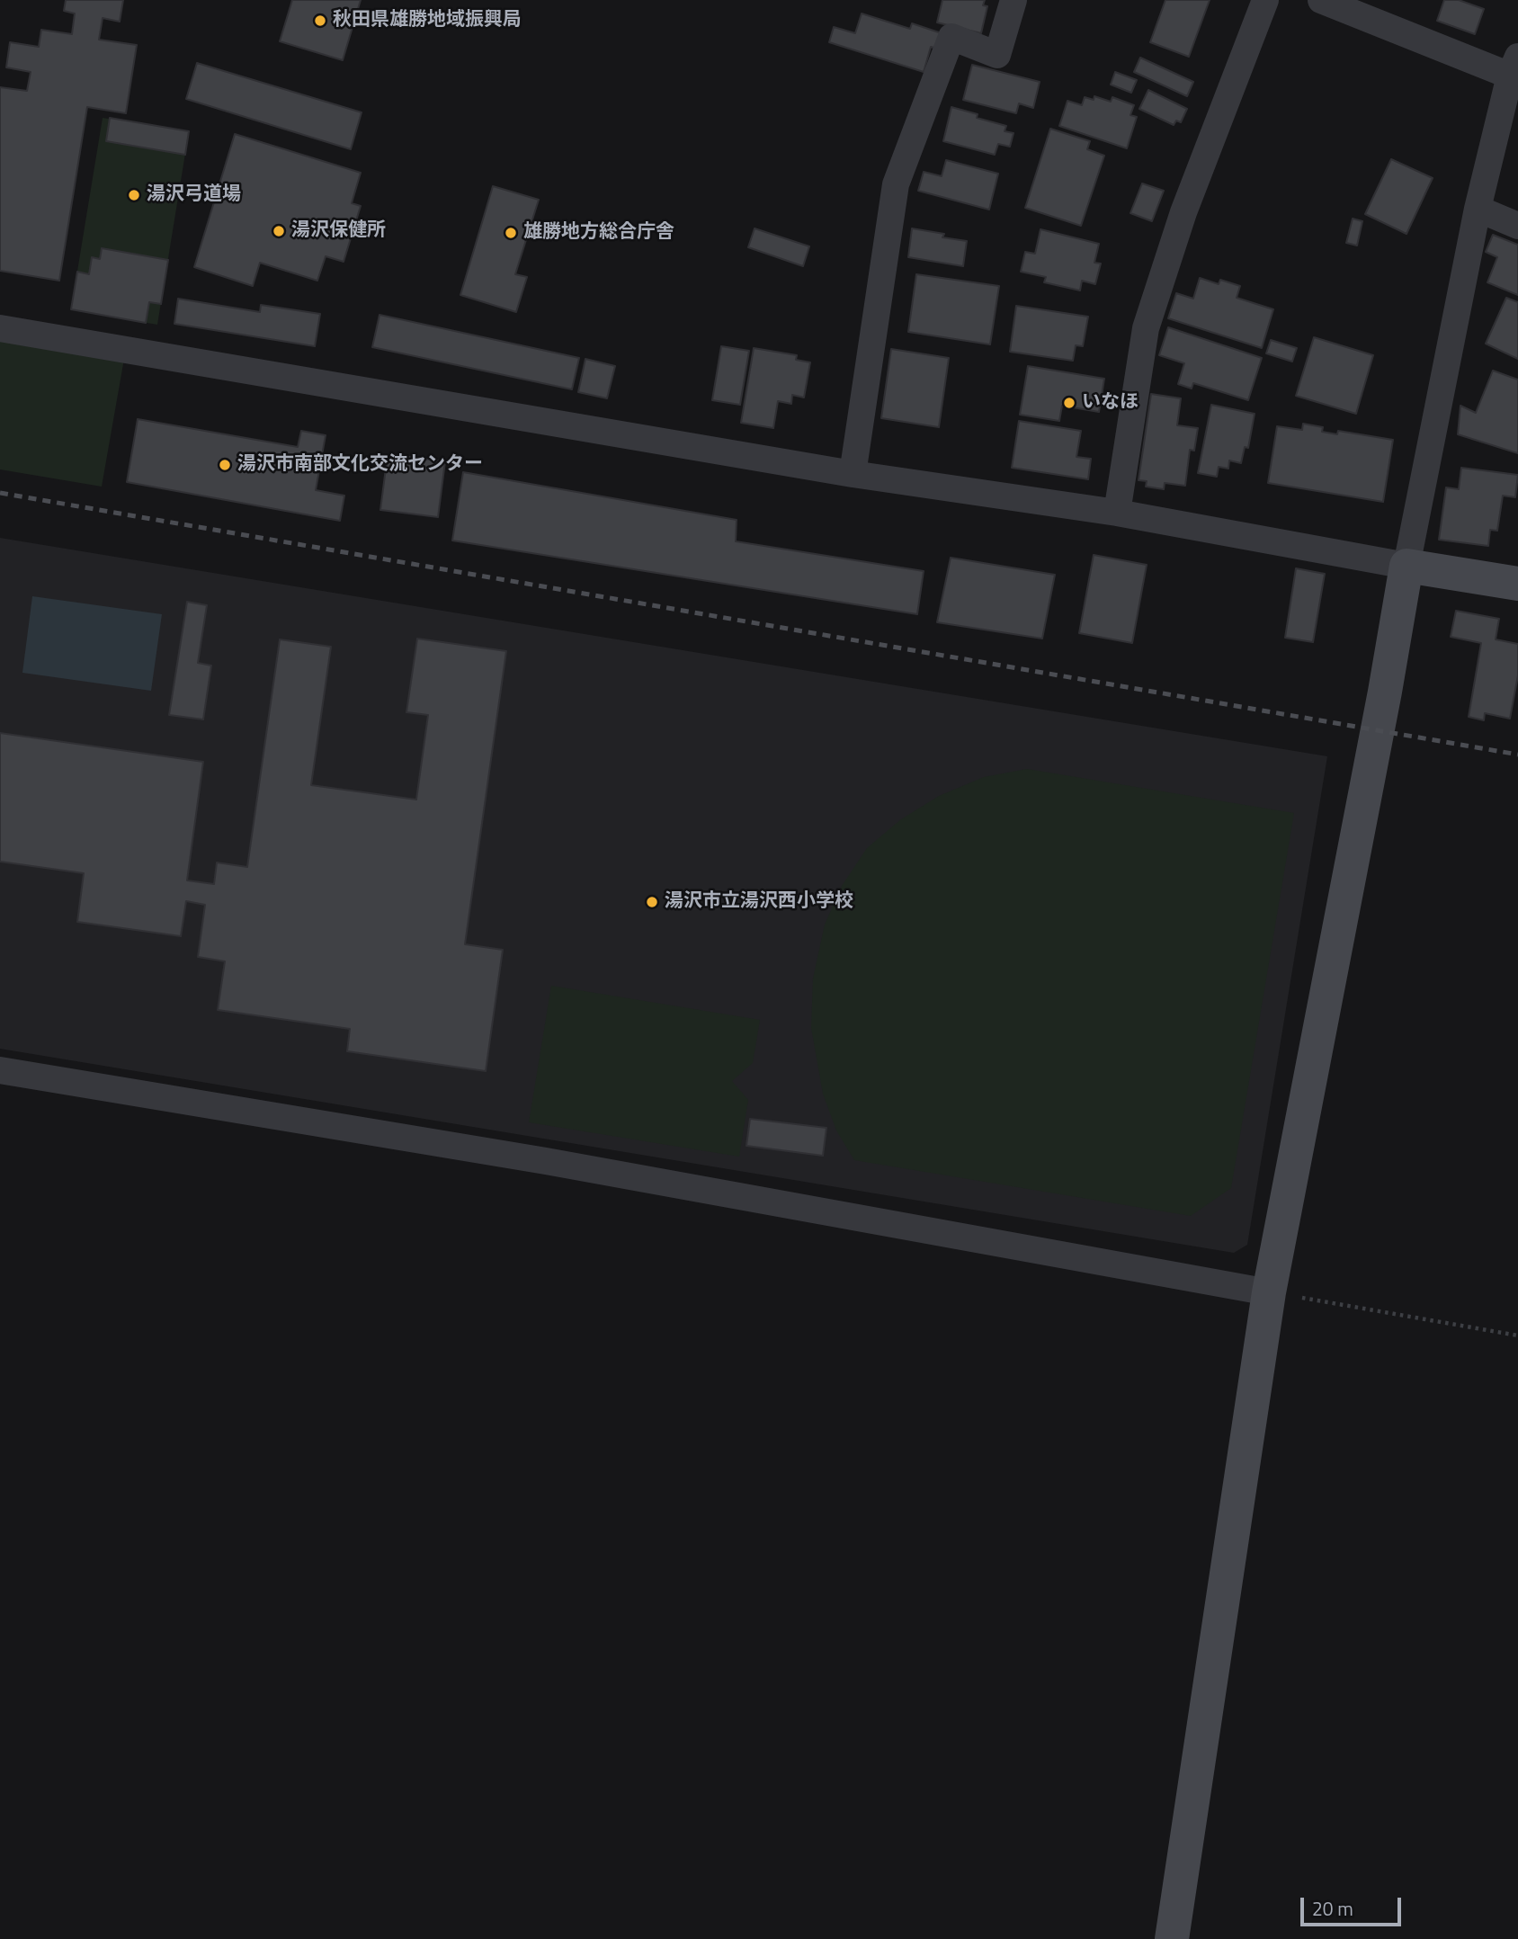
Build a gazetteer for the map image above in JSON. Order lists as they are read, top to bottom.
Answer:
{
  "places": [
    "秋田県雄勝地域振興局",
    "湯沢弓道場",
    "湯沢保健所",
    "雄勝地方総合庁舎",
    "いなほ",
    "湯沢市南部文化交流センター",
    "湯沢市立湯沢西小学校"
  ],
  "scale_bar": "20 m"
}
